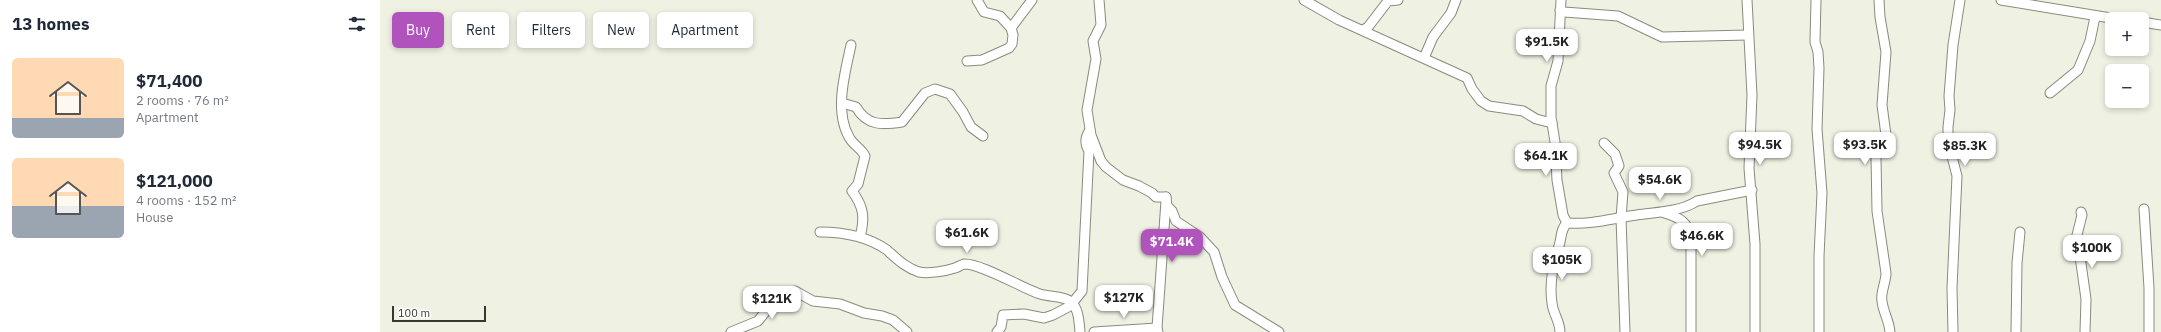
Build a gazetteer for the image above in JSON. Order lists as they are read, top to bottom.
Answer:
{
  "scale_bar": "100 m",
  "page": {
    "heading": "13 homes",
    "map_buttons": ["+", "−"],
    "chip": [
      "Buy",
      "Rent",
      "Filters",
      "New",
      "Apartment"
    ],
    "price": [
      "$91.5K",
      "$94.5K",
      "$93.5K",
      "$85.3K",
      "$64.1K",
      "$54.6K",
      "$61.6K",
      "$46.6K",
      "$71.4K",
      "$100K",
      "$105K",
      "$127K",
      "$121K"
    ],
    "list": [
      {
        "name": "$71,400",
        "note": "2 rooms · 76 m² · Apartment"
      },
      {
        "name": "$121,000",
        "note": "4 rooms · 152 m² · House"
      }
    ],
    "scale": "100 m"
  }
}
